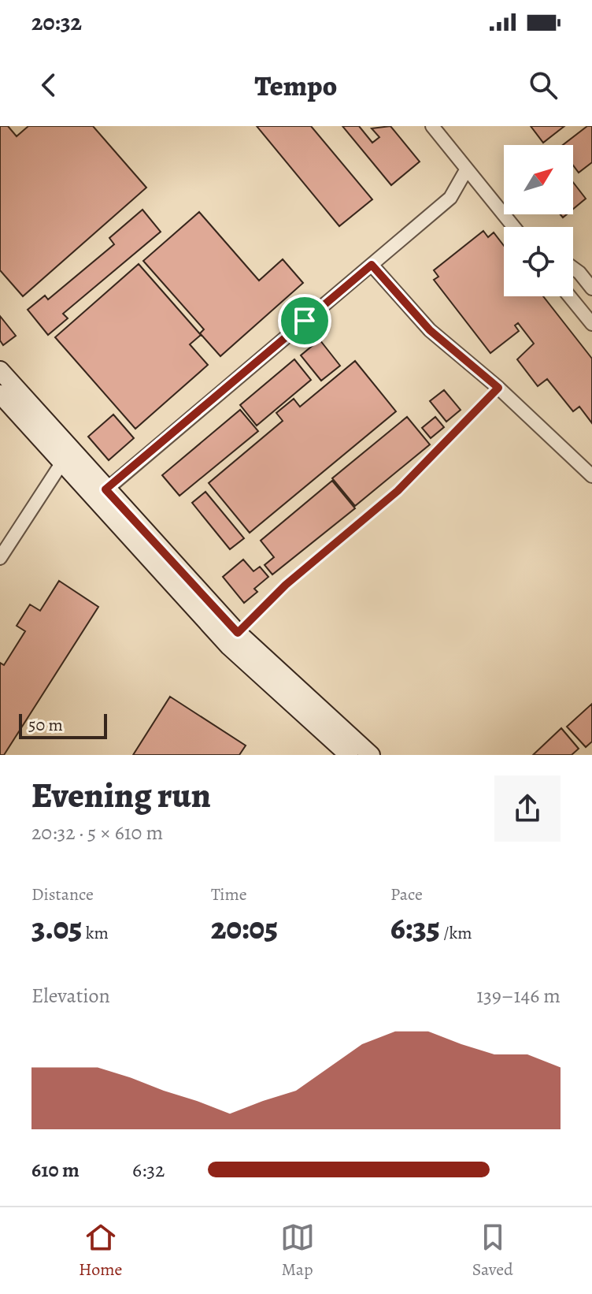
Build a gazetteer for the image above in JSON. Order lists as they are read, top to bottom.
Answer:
{
  "scale_bar": "50 m",
  "north": "top right",
  "page": {
    "status": "20:32",
    "header": "Tempo",
    "scale": "50 m",
    "heading": ["Evening run", "20:32 · 5 × 610 m"],
    "stats": [
      ["Distance", "3.05 km"],
      ["Time", "20:05"],
      ["Pace", "6:35 /km"]
    ],
    "chart": ["Elevation", "139–146 m"],
    "list": [
      {
        "name": "610 m",
        "note": "6:32"
      }
    ],
    "tabs": ["Home", "Map", "Saved"]
  }
}
